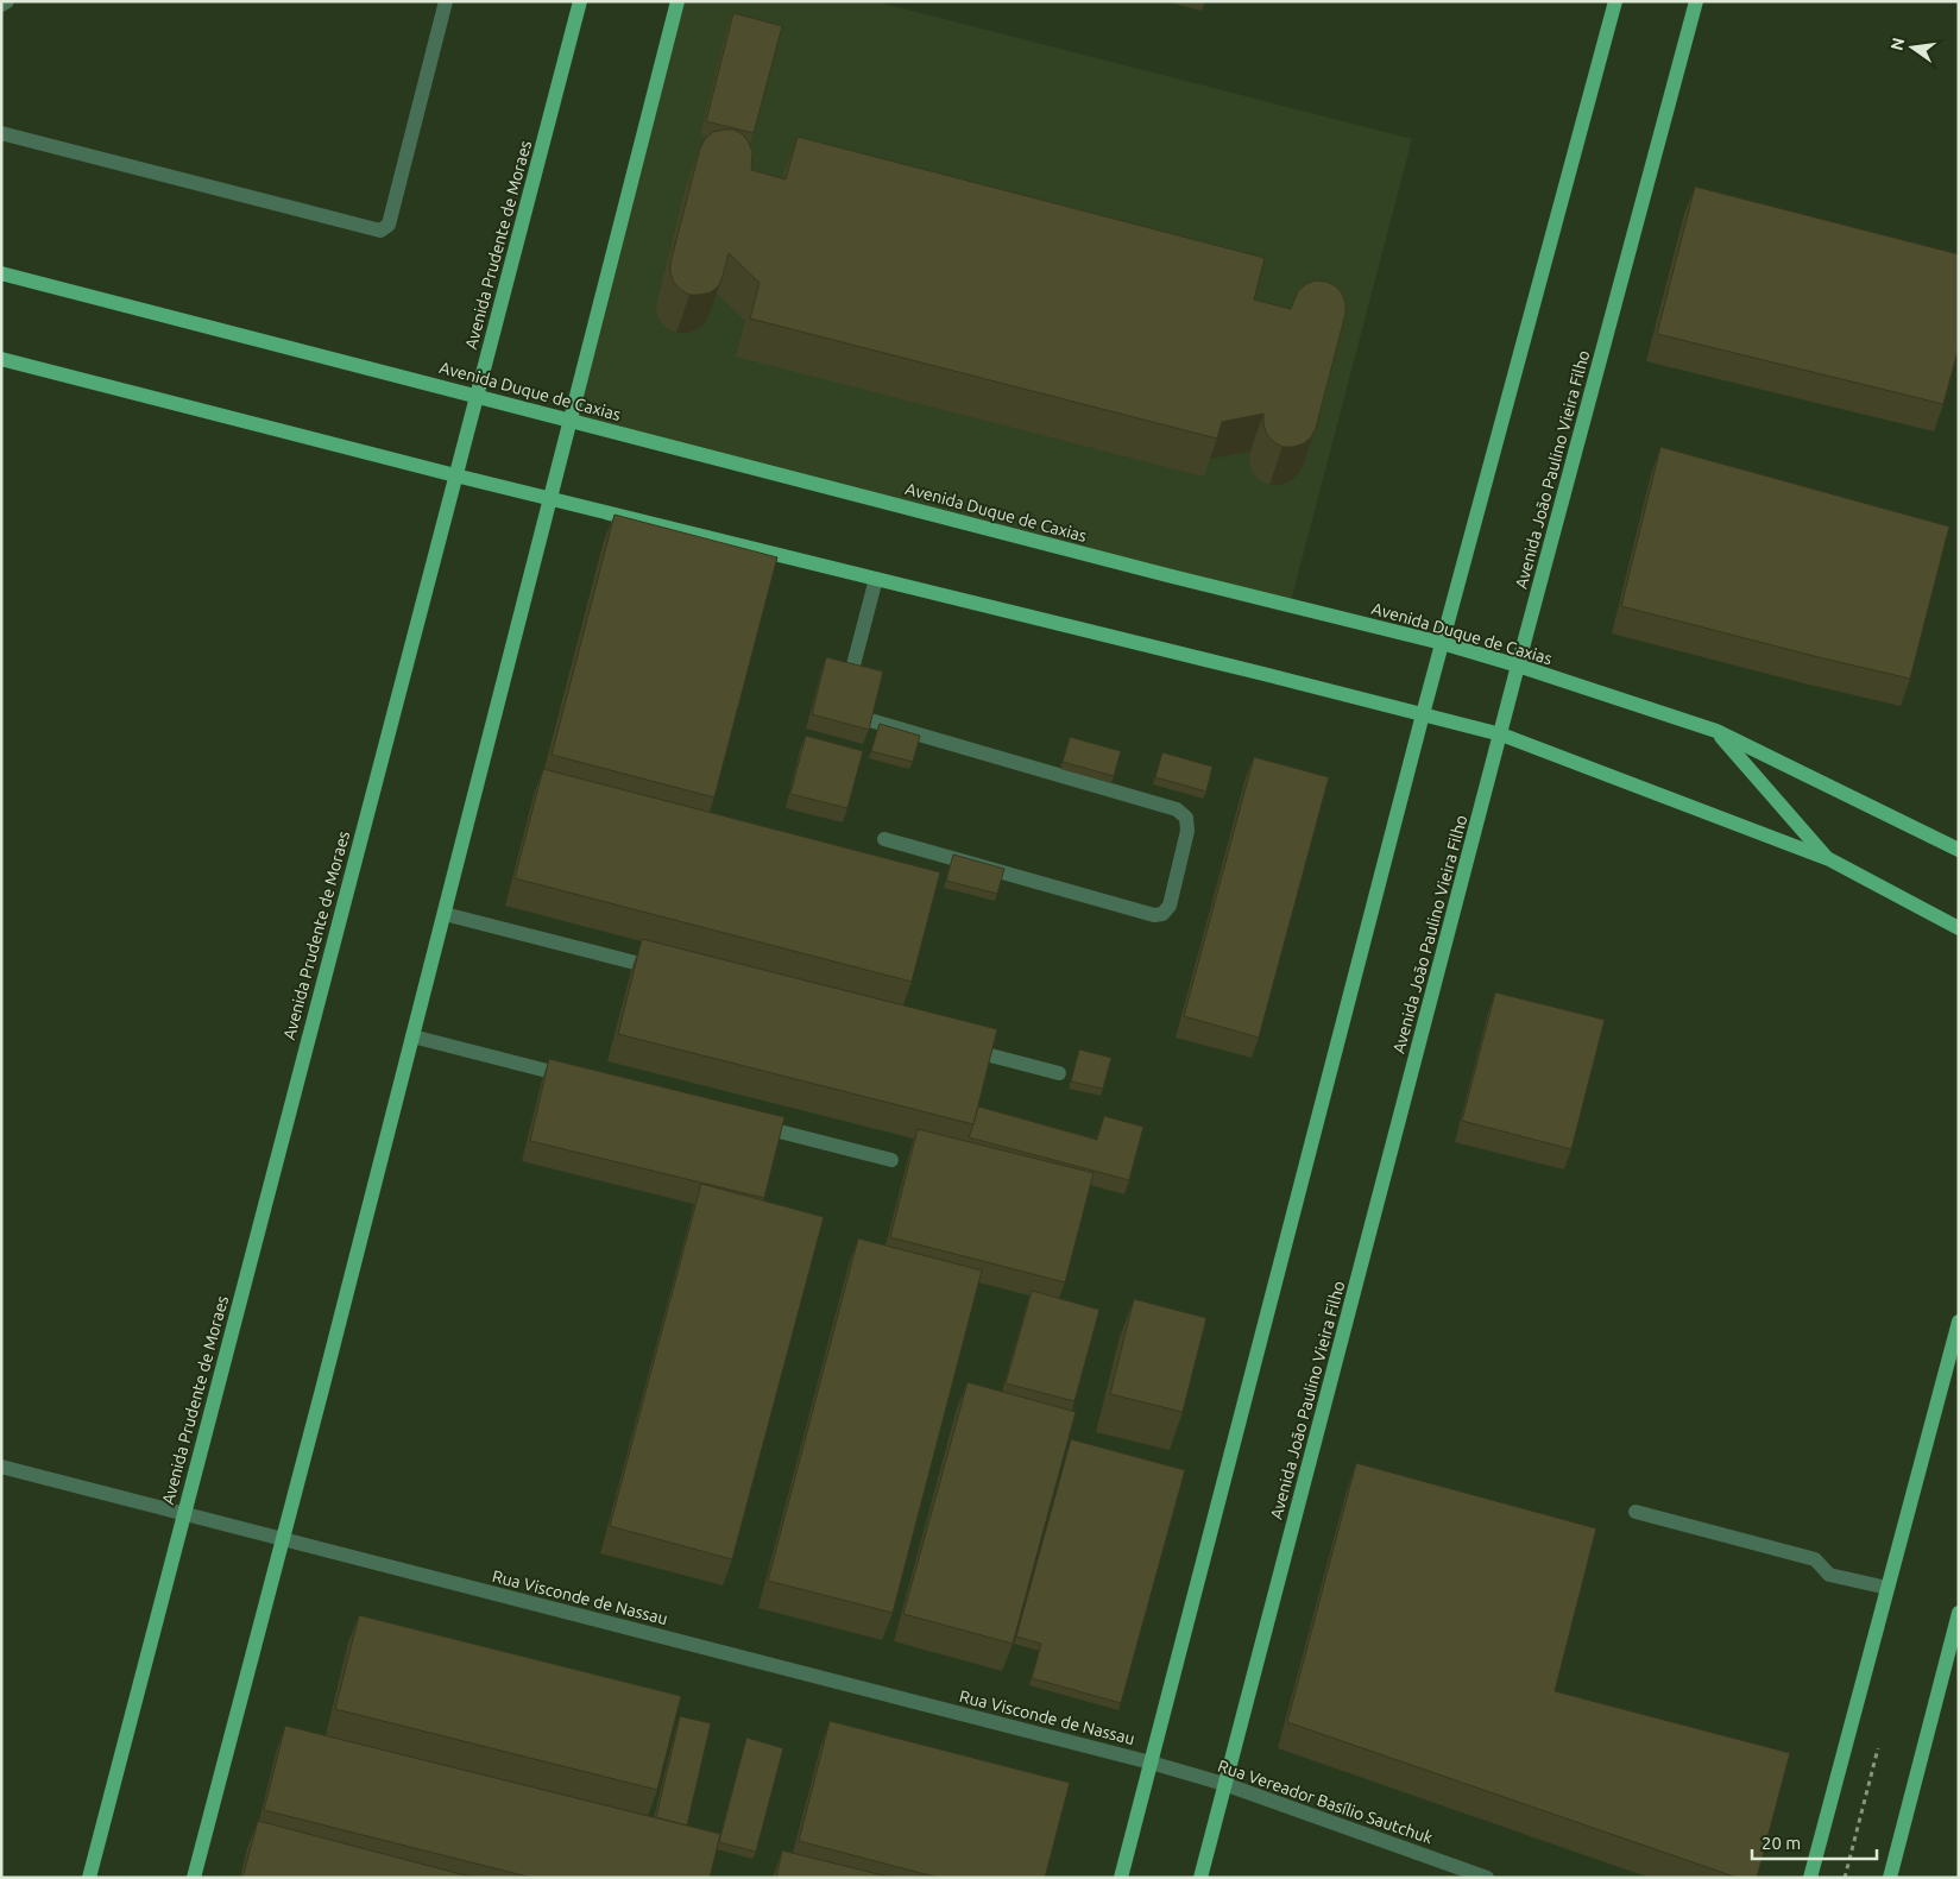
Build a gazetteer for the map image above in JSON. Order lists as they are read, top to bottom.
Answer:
{
  "streets": {
    "main road": ["Avenida Prudente de Moraes", "Avenida Duque de Caxias", "Avenida João Paulino Vieira Filho"],
    "street": ["Rua Visconde de Nassau", "Rua Vereador Basílio Sautchuk"]
  },
  "crossings": [
    ["Avenida Prudente de Moraes", "Avenida Duque de Caxias"],
    ["Avenida Prudente de Moraes", "Rua Visconde de Nassau"],
    ["Avenida Duque de Caxias", "Avenida João Paulino Vieira Filho"],
    ["Avenida João Paulino Vieira Filho", "Rua Vereador Basílio Sautchuk"],
    ["Rua Visconde de Nassau", "Rua Vereador Basílio Sautchuk"]
  ],
  "scale_bar": "20 m",
  "north": "left"
}
